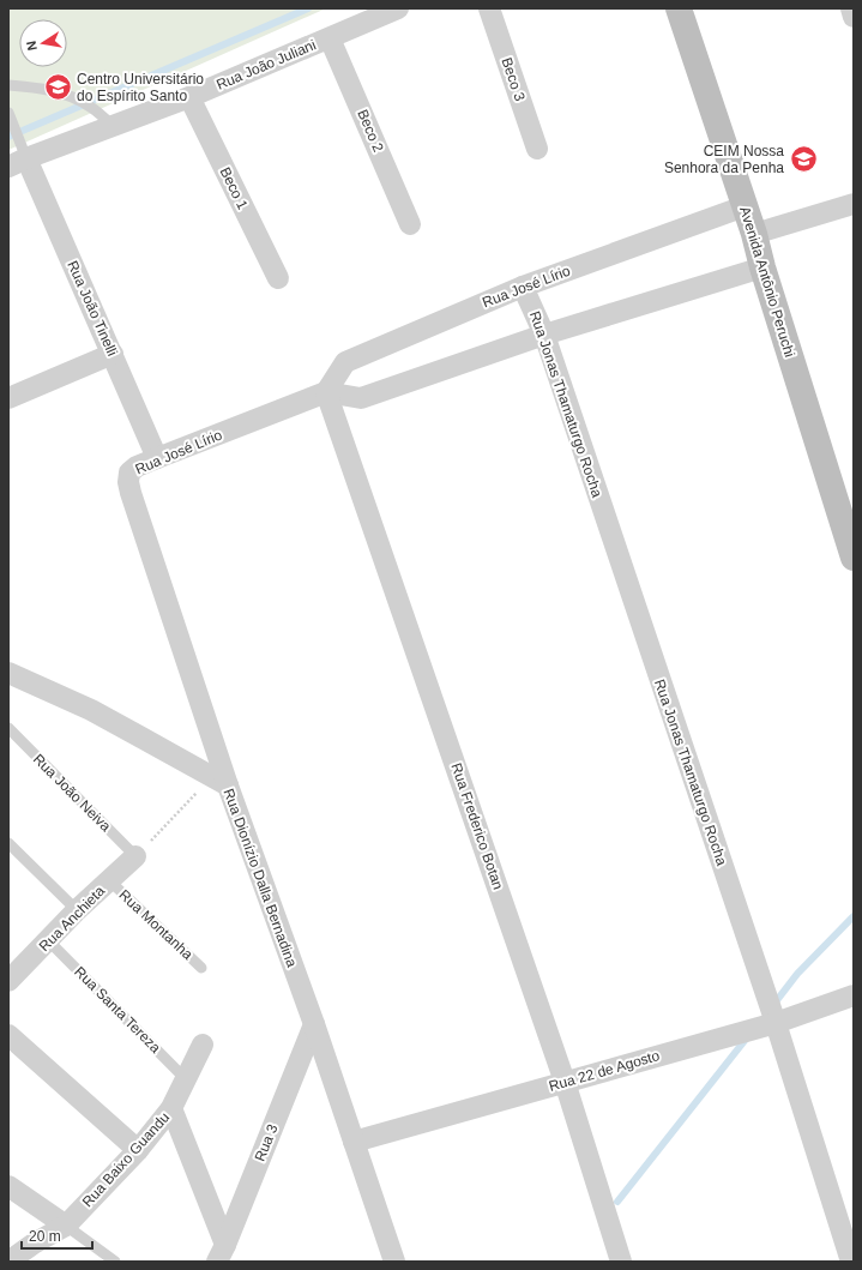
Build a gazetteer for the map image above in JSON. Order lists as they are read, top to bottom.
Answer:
{
  "streets": {
    "main road": ["Avenida Antônio Peruchi"],
    "street": [
      "Rua João Juliani",
      "Beco 3",
      "Beco 2",
      "Beco 1",
      "Rua José Lírio",
      "Rua João Tinelli",
      "Rua Jonas Thamaturgo Rocha",
      "Rua Frederico Botan",
      "Rua Dionízio Dalla Bernadina",
      "Rua Anchieta",
      "Rua 22 de Agosto",
      "Rua 3",
      "Rua Baixo Guandu"
    ],
    "lane": ["Rua João Neiva", "Rua Montanha", "Rua Santa Tereza"]
  },
  "crossings": [
    ["Rua João Juliani", "Beco 2"],
    ["Rua João Juliani", "Beco 1"],
    ["Rua João Juliani", "Rua João Tinelli"],
    ["Avenida Antônio Peruchi", "Rua José Lírio"],
    ["Rua José Lírio", "Rua João Tinelli"],
    ["Rua José Lírio", "Rua Jonas Thamaturgo Rocha"],
    ["Rua José Lírio", "Rua Frederico Botan"],
    ["Rua José Lírio", "Rua Dionízio Dalla Bernadina"],
    ["Rua Jonas Thamaturgo Rocha", "Rua 22 de Agosto"],
    ["Rua João Neiva", "Rua Anchieta"],
    ["Rua Frederico Botan", "Rua 22 de Agosto"],
    ["Rua Dionízio Dalla Bernadina", "Rua 22 de Agosto"],
    ["Rua Dionízio Dalla Bernadina", "Rua 3"],
    ["Rua Anchieta", "Rua Montanha"],
    ["Rua Anchieta", "Rua Santa Tereza"],
    ["Rua Santa Tereza", "Rua Baixo Guandu"],
    ["Rua 3", "Rua Baixo Guandu"]
  ],
  "places": {
    "school or university": ["Centro Universitário do Espírito Santo", "CEIM Nossa Senhora da Penha"]
  },
  "scale_bar": "20 m",
  "north": "left"
}
